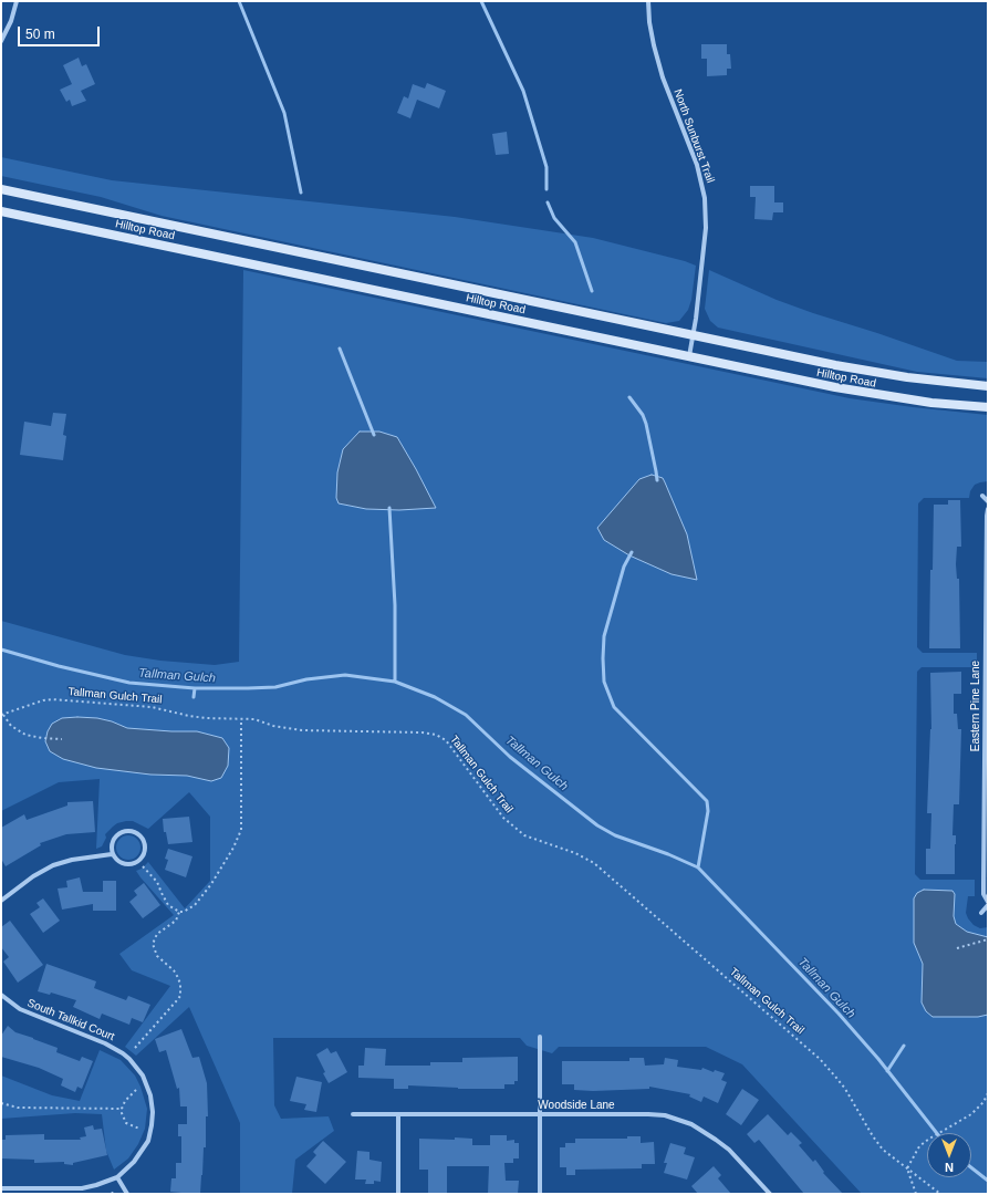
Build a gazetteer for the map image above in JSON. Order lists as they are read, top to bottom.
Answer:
{
  "streets": {
    "main road": ["Hilltop Road"],
    "street": [
      "North Sunburst Trail",
      "Eastern Pine Lane",
      "South Tallkid Court",
      "Woodside Lane"
    ],
    "path": ["Tallman Gulch Trail"]
  },
  "crossings": [
    ["North Sunburst Trail", "Hilltop Road"]
  ],
  "water": ["Tallman Gulch"],
  "scale_bar": "50 m",
  "north": "bottom"
}
